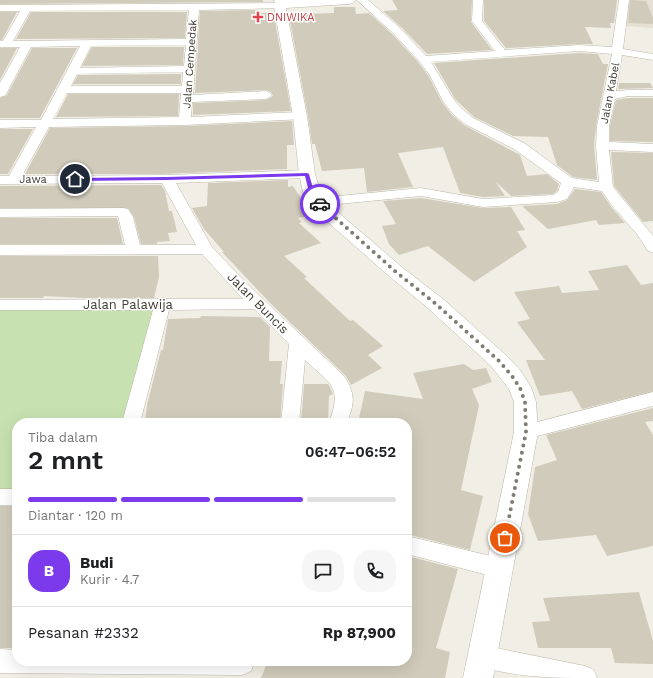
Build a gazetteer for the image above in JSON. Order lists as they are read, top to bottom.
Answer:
{
  "streets": {
    "street": [
      "Jalan Cempedak",
      "Jalan Kabel",
      "Jawa",
      "Jalan Buncis",
      "Jalan Palawija"
    ]
  },
  "crossings": [
    ["Jawa", "Jalan Buncis"],
    ["Jalan Buncis", "Jalan Palawija"]
  ],
  "places": {
    "health": ["DNIWIKA"]
  },
  "page": {
    "heading": ["2 mnt", "Tiba dalam", "06:47–06:52"],
    "panel": [
      "Budi",
      "Kurir · 4.7",
      "Pesanan #2332",
      "Rp 87,900"
    ],
    "bar": "Diantar · 120 m",
    "round": "B"
  }
}
